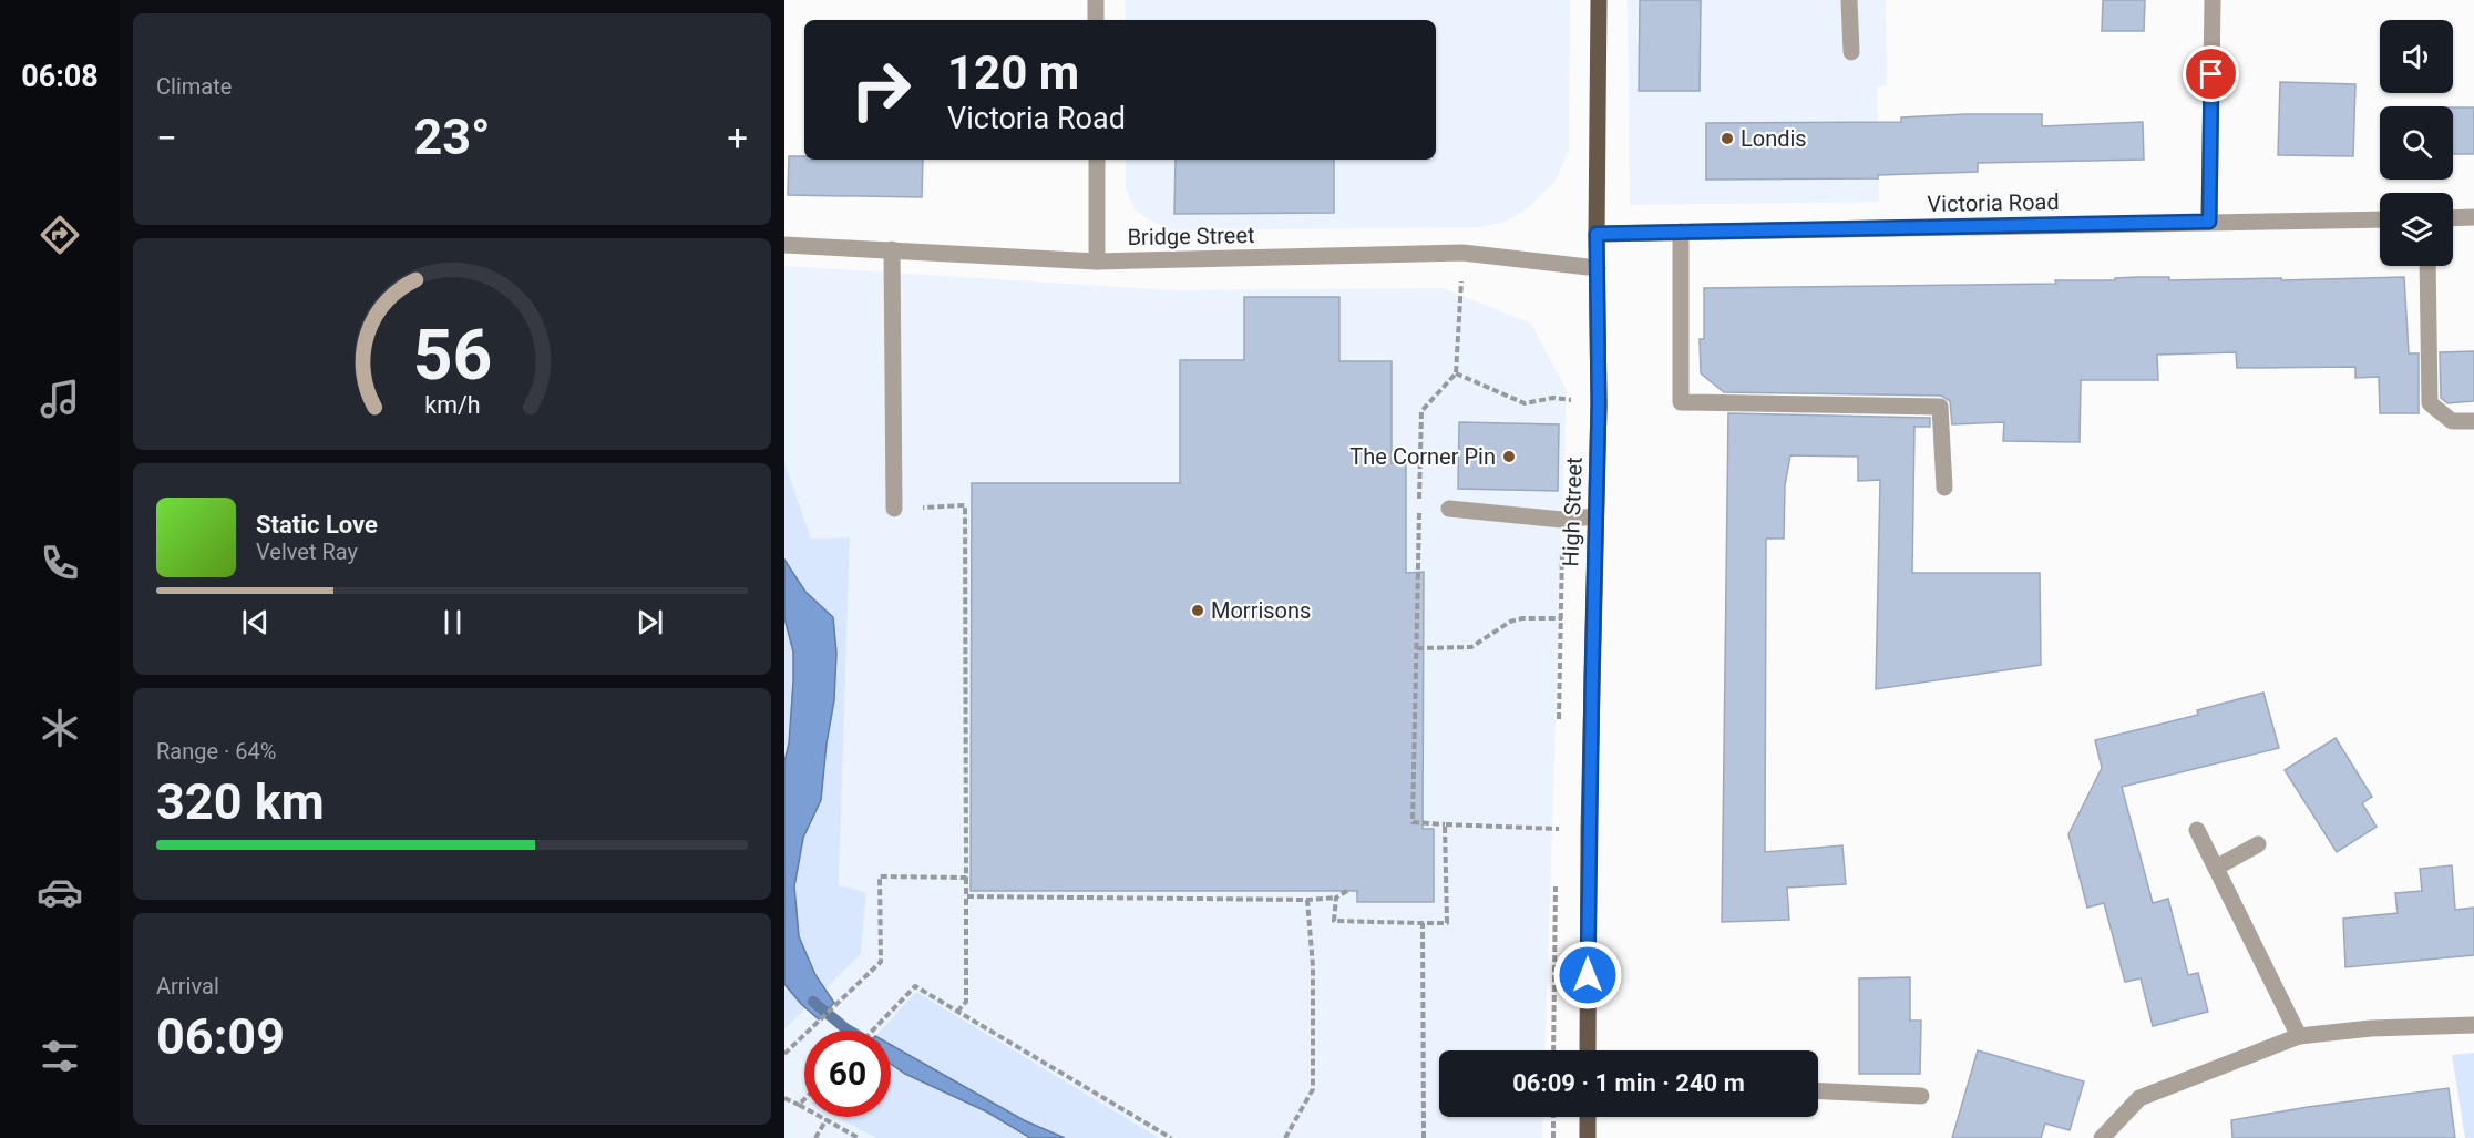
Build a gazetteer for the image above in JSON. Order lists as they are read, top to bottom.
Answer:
{
  "streets": {
    "main road": ["High Street"],
    "street": ["Victoria Road", "Bridge Street"]
  },
  "crossings": [
    ["Victoria Road", "High Street"],
    ["Bridge Street", "High Street"]
  ],
  "places": ["Londis", "The Corner Pin", "Morrisons"],
  "page": {
    "tabs": "06:08",
    "tile": [
      "Climate",
      ["Range · 64%", "320 km"],
      ["Arrival", "06:09"]
    ],
    "turn": ["120 m", "Victoria Road"],
    "heat": ["−", "23°", "+"],
    "song": ["Static Love", "Velvet Ray"],
    "limit": "60",
    "trip": "06:09 · 1 min · 240 m",
    "gauge": ["56", "km/h"]
  }
}
